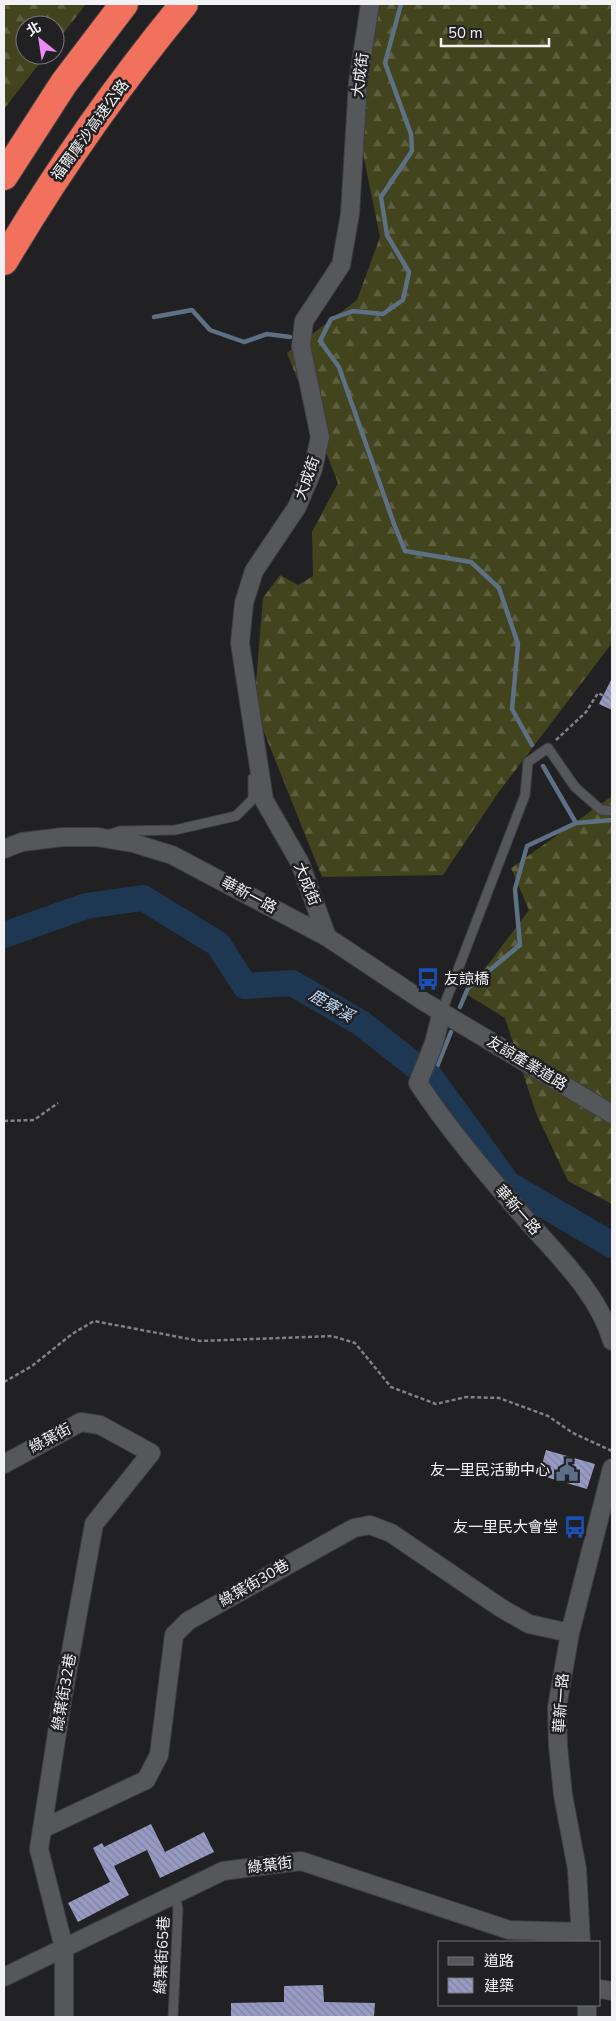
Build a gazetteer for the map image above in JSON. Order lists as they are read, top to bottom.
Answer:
{
  "streets": {
    "highway": ["福爾摩沙高速公路"],
    "street": [
      "大成街",
      "華新一路",
      "友諒產業道路",
      "綠葉街",
      "綠葉街30巷",
      "綠葉街32巷"
    ],
    "lane": ["綠葉街65巷"]
  },
  "crossings": [
    ["大成街", "華新一路"],
    ["華新一路", "友諒產業道路"],
    ["華新一路", "綠葉街"],
    ["華新一路", "綠葉街30巷"],
    ["綠葉街", "綠葉街32巷"],
    ["綠葉街", "綠葉街65巷"],
    ["綠葉街30巷", "綠葉街32巷"]
  ],
  "water": ["鹿寮溪"],
  "places": {
    "bus stop": ["友諒橋", "友一里民大會堂"],
    "public building": ["友一里民活動中心"]
  },
  "legend": ["道路", "建築"],
  "scale_bar": "50 m",
  "north": "top left"
}
